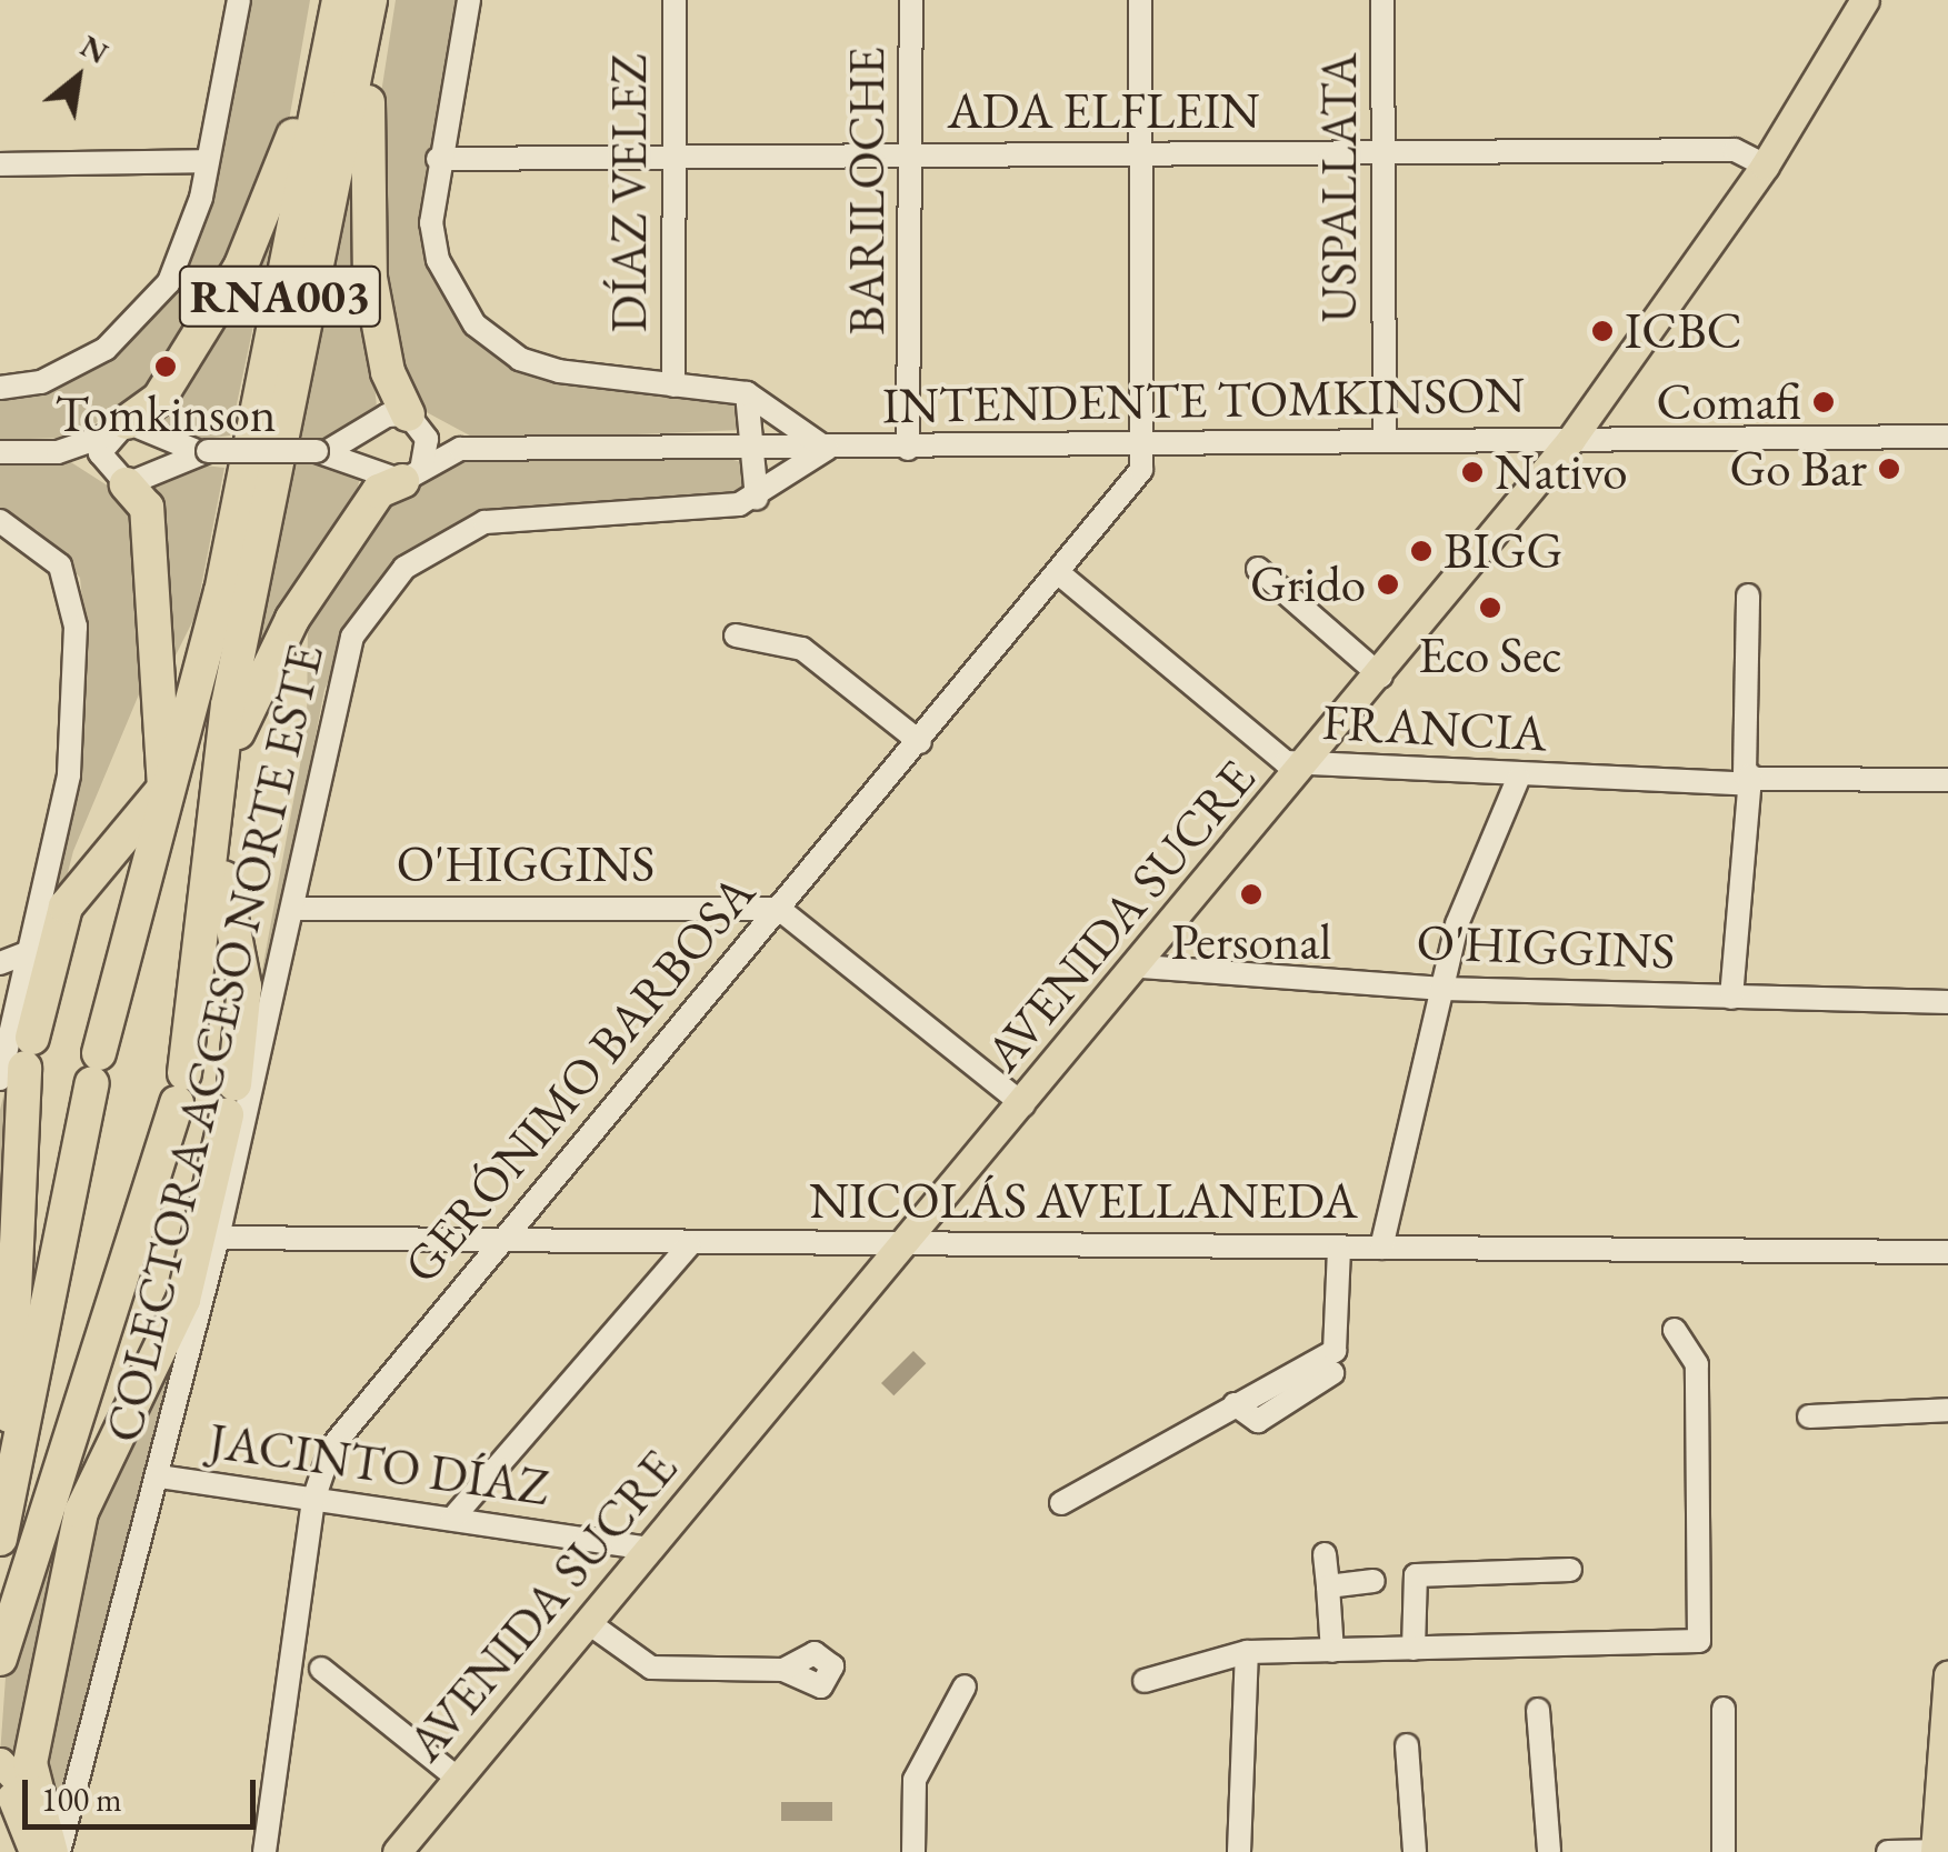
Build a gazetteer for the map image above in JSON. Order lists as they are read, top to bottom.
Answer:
{
  "streets": {
    "highway": ["RNA003"],
    "main road": ["AVENIDA SUCRE"],
    "street": [
      "ADA ELFLEIN",
      "USPALLATA",
      "BARILOCHE",
      "DÍAZ VELEZ",
      "INTENDENTE TOMKINSON",
      "FRANCIA",
      "O'HIGGINS",
      "COLECTORA ACCESO NORTE ESTE",
      "GERÓNIMO BARBOSA",
      "NICOLÁS AVELLANEDA",
      "JACINTO DÍAZ"
    ]
  },
  "crossings": [
    ["ADA ELFLEIN", "USPALLATA"],
    ["ADA ELFLEIN", "BARILOCHE"],
    ["ADA ELFLEIN", "DÍAZ VELEZ"],
    ["ADA ELFLEIN", "AVENIDA SUCRE"],
    ["USPALLATA", "INTENDENTE TOMKINSON"],
    ["BARILOCHE", "INTENDENTE TOMKINSON"],
    ["INTENDENTE TOMKINSON", "AVENIDA SUCRE"],
    ["INTENDENTE TOMKINSON", "GERÓNIMO BARBOSA"],
    ["FRANCIA", "AVENIDA SUCRE"],
    ["FRANCIA", "GERÓNIMO BARBOSA"],
    ["O'HIGGINS", "AVENIDA SUCRE"],
    ["O'HIGGINS", "COLECTORA ACCESO NORTE ESTE"],
    ["O'HIGGINS", "GERÓNIMO BARBOSA"],
    ["AVENIDA SUCRE", "NICOLÁS AVELLANEDA"],
    ["AVENIDA SUCRE", "JACINTO DÍAZ"],
    ["COLECTORA ACCESO NORTE ESTE", "NICOLÁS AVELLANEDA"],
    ["COLECTORA ACCESO NORTE ESTE", "JACINTO DÍAZ"],
    ["GERÓNIMO BARBOSA", "NICOLÁS AVELLANEDA"],
    ["GERÓNIMO BARBOSA", "JACINTO DÍAZ"]
  ],
  "places": [
    "ICBC",
    "Tomkinson",
    "Comafi",
    "Go Bar",
    "Nativo",
    "BIGG",
    "Grido",
    "Eco Sec",
    "Personal"
  ],
  "scale_bar": "100 m",
  "north": "top right"
}
